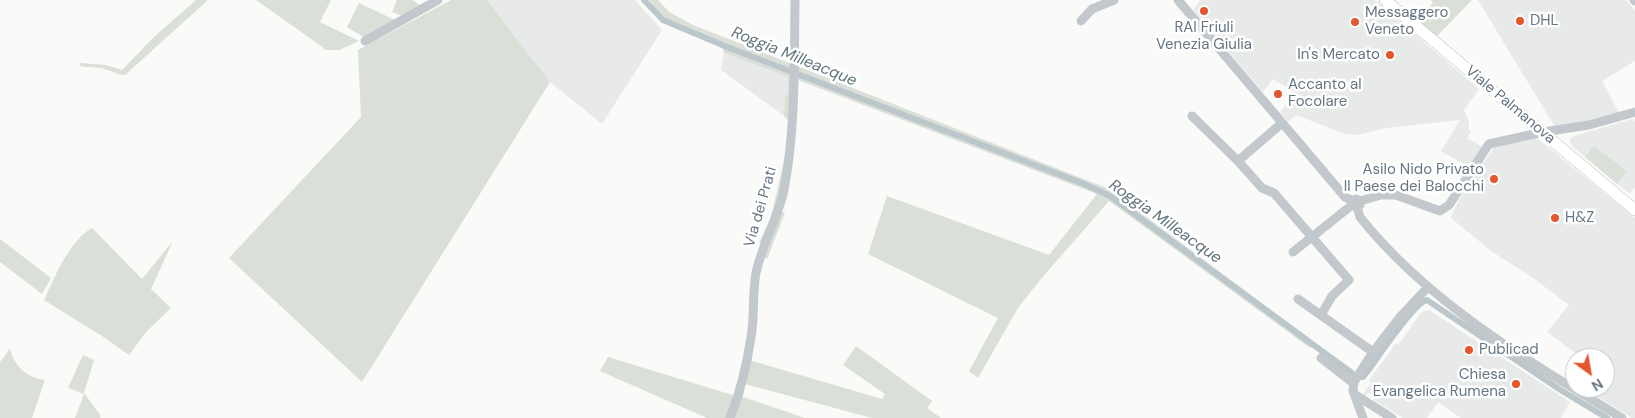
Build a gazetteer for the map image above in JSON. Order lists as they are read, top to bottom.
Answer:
{
  "streets": {
    "main road": ["Viale Palmanova"],
    "street": ["Via dei Prati"]
  },
  "water": ["Roggia Milleacque"],
  "places": [
    "RAI Friuli Venezia Giulia",
    "DHL",
    "Messaggero Veneto",
    "In's Mercato",
    "Accanto al Focolare",
    "Asilo Nido Privato Il Paese dei Balocchi",
    "H&Z",
    "Publicad",
    "Chiesa Evangelica Rumena"
  ],
  "north": "bottom right"
}
